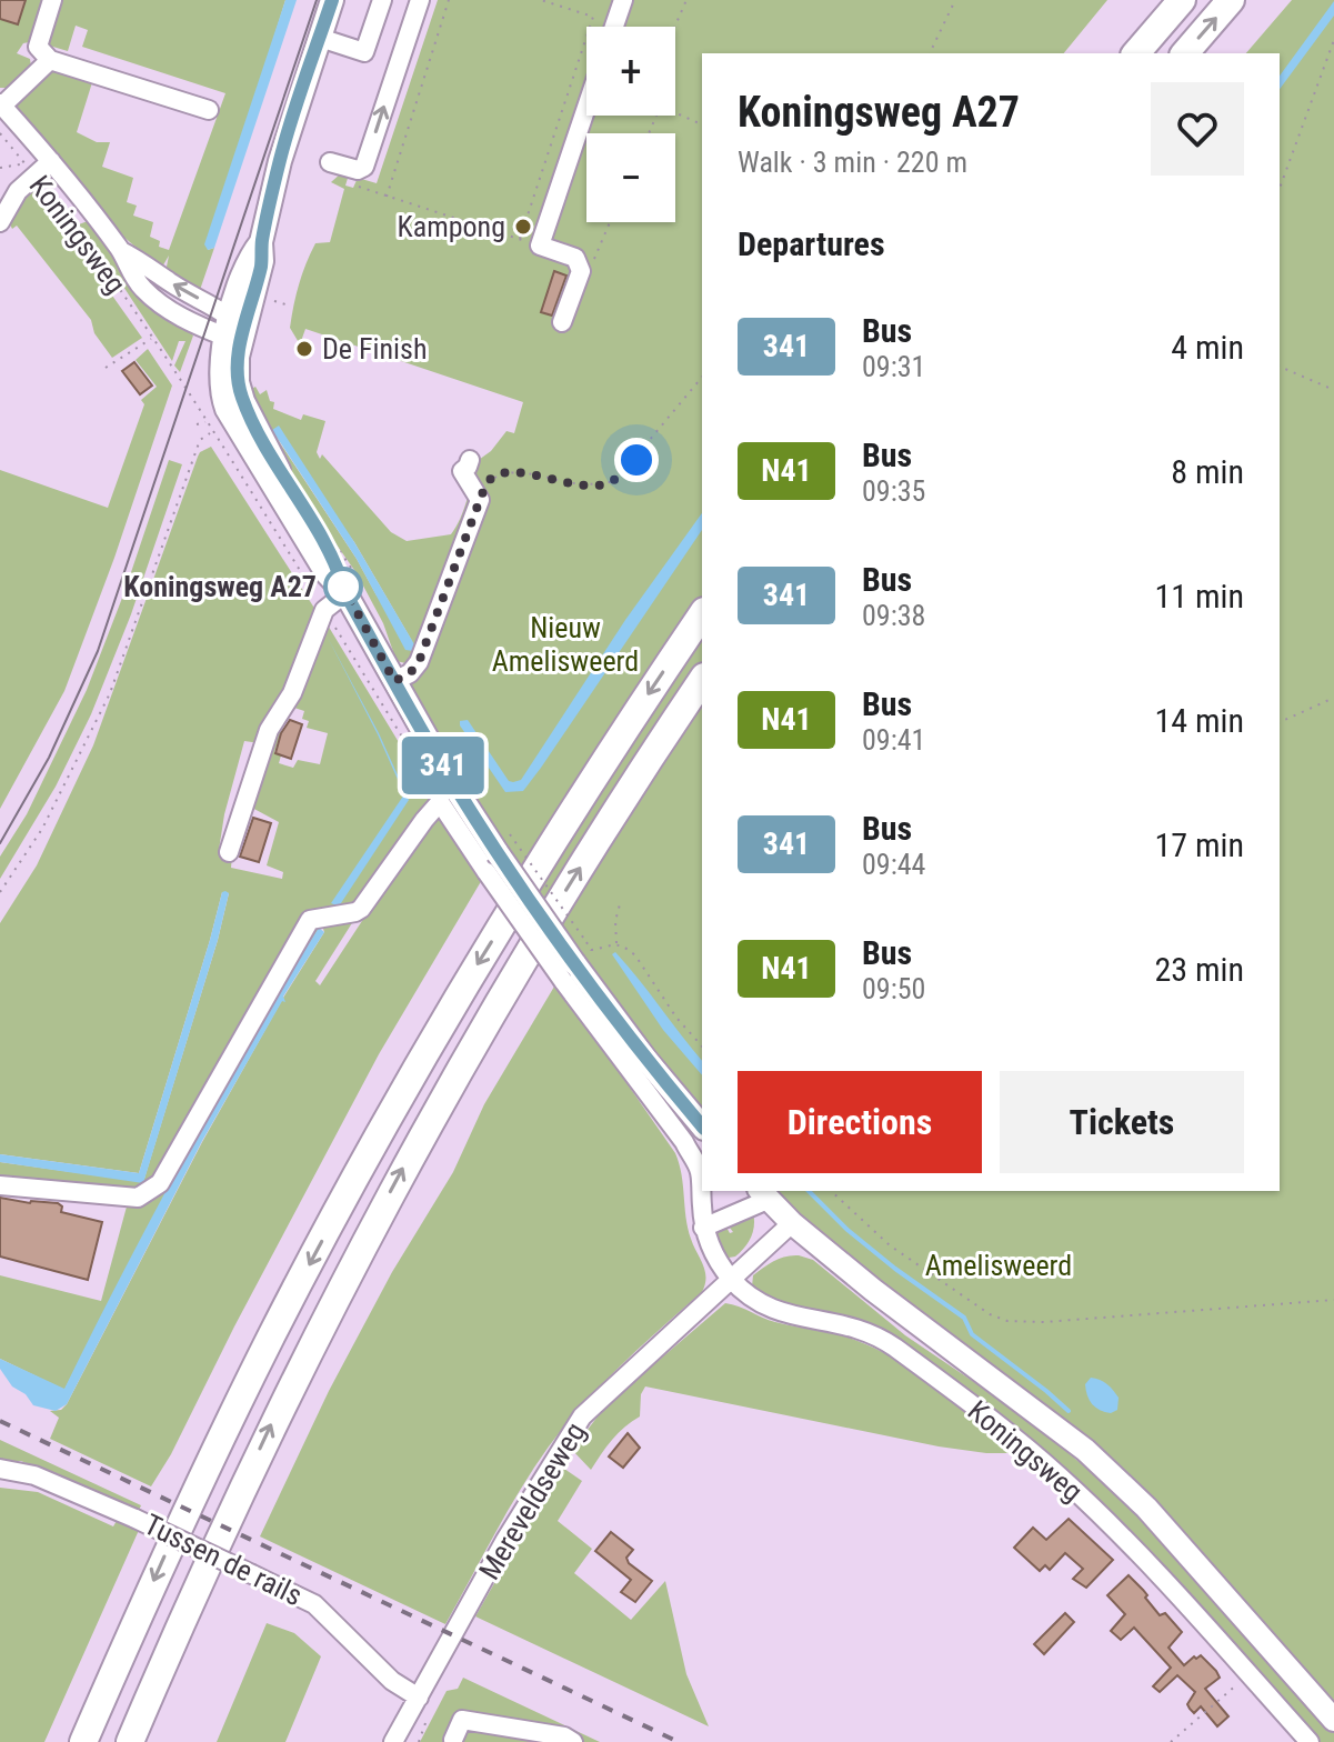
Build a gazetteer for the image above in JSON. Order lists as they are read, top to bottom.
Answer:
{
  "streets": {
    "main road": ["Koningsweg"],
    "street": ["Mereveldseweg", "Tussen de rails"]
  },
  "crossings": [
    ["Koningsweg", "Mereveldseweg"],
    ["Mereveldseweg", "Tussen de rails"]
  ],
  "parks": ["Nieuw Amelisweerd", "Amelisweerd"],
  "places": ["Kampong", "De Finish", "Koningsweg A27"],
  "lines": ["bus line 341"],
  "page": {
    "on_map": "341",
    "map_buttons": ["+", "−"],
    "heading": [
      ["Koningsweg A27", "Walk · 3 min · 220 m"],
      "Departures"
    ],
    "list": [
      {
        "mark": "341",
        "name": "Bus",
        "note": "09:31",
        "value": "4 min"
      },
      {
        "mark": "N41",
        "name": "Bus",
        "note": "09:35",
        "value": "8 min"
      },
      {
        "mark": "341",
        "name": "Bus",
        "note": "09:38",
        "value": "11 min"
      },
      {
        "mark": "N41",
        "name": "Bus",
        "note": "09:41",
        "value": "14 min"
      },
      {
        "mark": "341",
        "name": "Bus",
        "note": "09:44",
        "value": "17 min"
      },
      {
        "mark": "N41",
        "name": "Bus",
        "note": "09:50",
        "value": "23 min"
      }
    ],
    "buttons": ["Directions", "Tickets"]
  }
}
